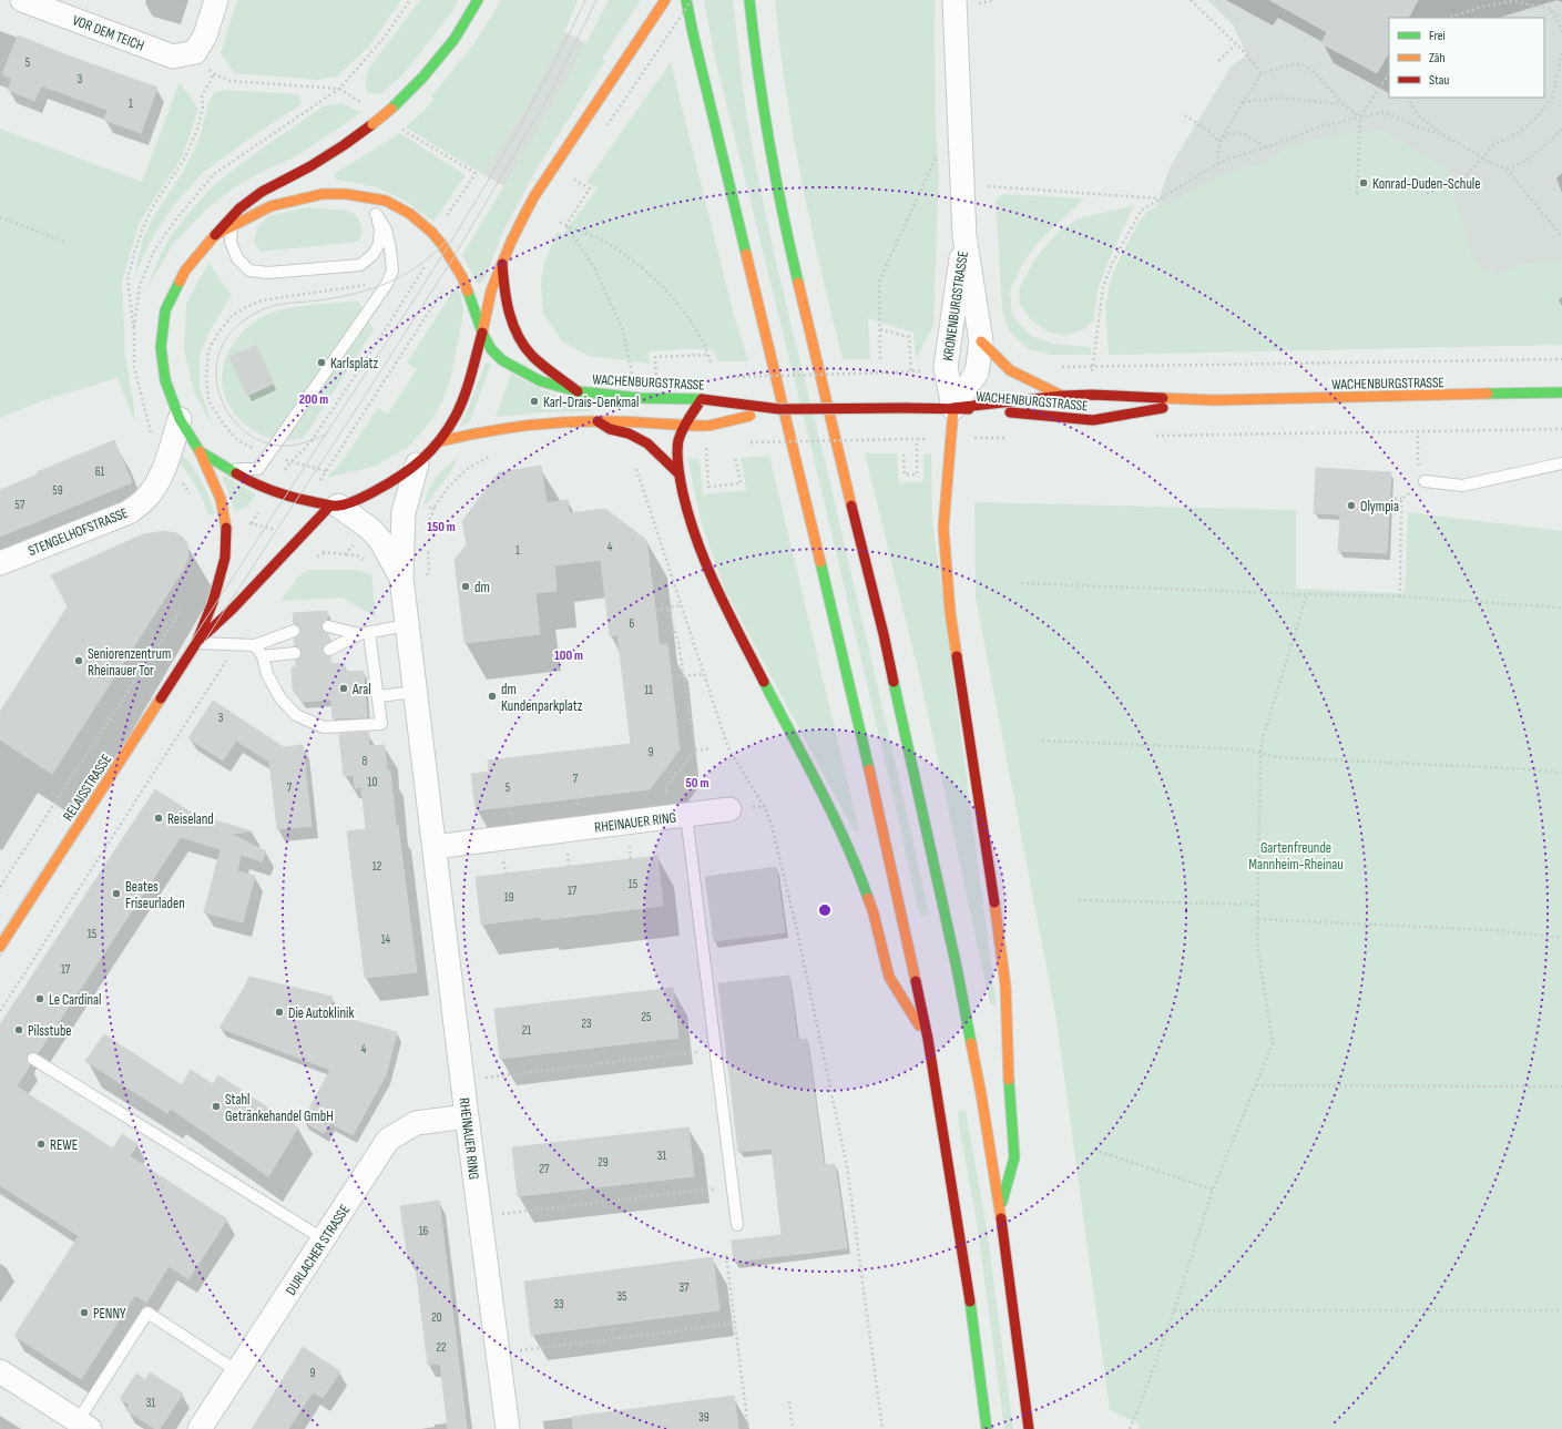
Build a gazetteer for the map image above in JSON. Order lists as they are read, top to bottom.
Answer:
{
  "streets": {
    "main road": ["WACHENBURGSTRASSE", "RELAISSTRASSE"],
    "street": [
      "VOR DEM TEICH",
      "KRONENBURGSTRASSE",
      "STENGELHOFSTRASSE",
      "RHEINAUER RING",
      "DURLACHER STRASSE"
    ]
  },
  "crossings": [
    ["KRONENBURGSTRASSE", "WACHENBURGSTRASSE"],
    ["RELAISSTRASSE", "RHEINAUER RING"],
    ["RHEINAUER RING", "DURLACHER STRASSE"]
  ],
  "parks": ["Gartenfreunde Mannheim-Rheinau"],
  "places": [
    "Konrad-Duden-Schule",
    "Karlsplatz",
    "Karl-Drais-Denkmal",
    "Olympia",
    "dm",
    "Seniorenzentrum Rheinauer Tor",
    "Aral",
    "dm Kundenparkplatz",
    "Reiseland",
    "Beates Friseurladen",
    "Le Cardinal",
    "Die Autoklinik",
    "Pilsstube",
    "Stahl Getränkehandel GmbH",
    "REWE",
    "PENNY"
  ],
  "house_numbers": [
    "5",
    "3",
    "1",
    "61",
    "59",
    "57",
    "4",
    "1",
    "6",
    "11",
    "3",
    "9",
    "8",
    "7",
    "10",
    "7",
    "5",
    "12",
    "15",
    "17",
    "19",
    "15",
    "14",
    "17",
    "25",
    "23",
    "21",
    "4",
    "31",
    "29",
    "27",
    "16",
    "37",
    "35",
    "33",
    "20",
    "22",
    "9",
    "31",
    "39"
  ],
  "legend": ["Frei", "Zäh", "Stau"],
  "rings": [
    "200 m",
    "150 m",
    "100 m",
    "50 m"
  ]
}
